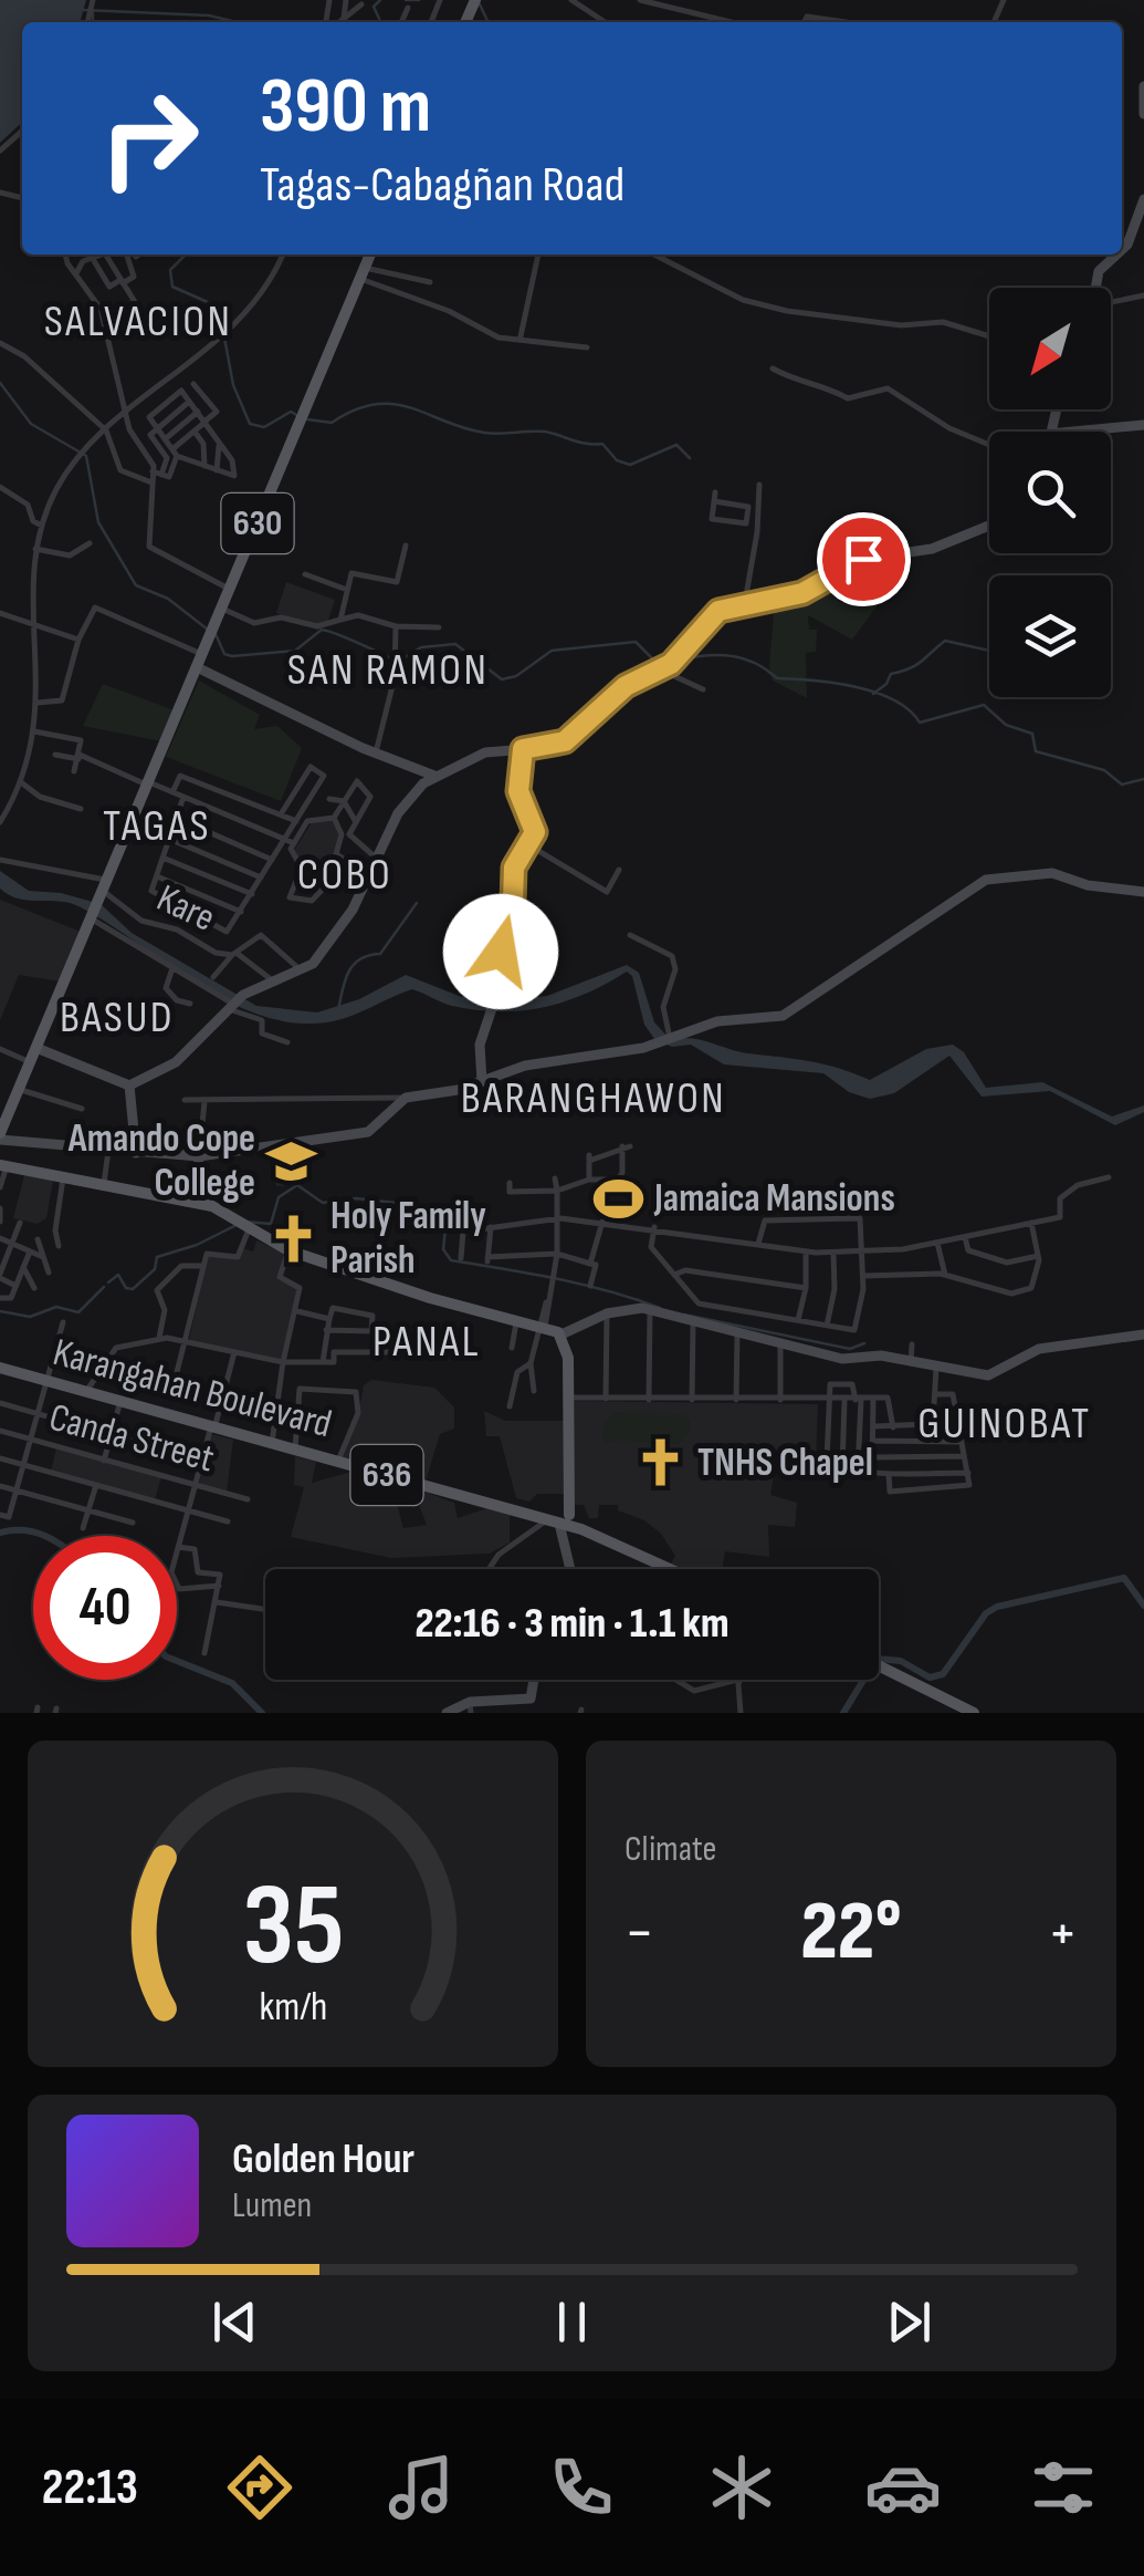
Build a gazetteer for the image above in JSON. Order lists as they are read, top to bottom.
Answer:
{
  "streets": {
    "main road": ["630", "Karangahan Boulevard", "636"],
    "street": ["Kare", "Canda Street"]
  },
  "crossings": [
    ["630", "Kare"]
  ],
  "districts": [
    "SALVACION",
    "SAN RAMON",
    "TAGAS",
    "COBO",
    "BASUD",
    "BARANGHAWON",
    "PANAL",
    "GUINOBAT"
  ],
  "places": {
    "school or university": ["Amando Cope College"],
    "sports": ["Jamaica Mansions"],
    "church": ["Holy Family Parish", "TNHS Chapel"]
  },
  "north": "bottom left",
  "page": {
    "turn": ["390 m", "Tagas-Cabagñan Road"],
    "limit": "40",
    "trip": "22:16 · 3 min · 1.1 km",
    "tile": "Climate",
    "heat": ["−", "22°", "+"],
    "song": ["Golden Hour", "Lumen"],
    "tabs": "22:13",
    "gauge": ["35", "km/h"]
  }
}
